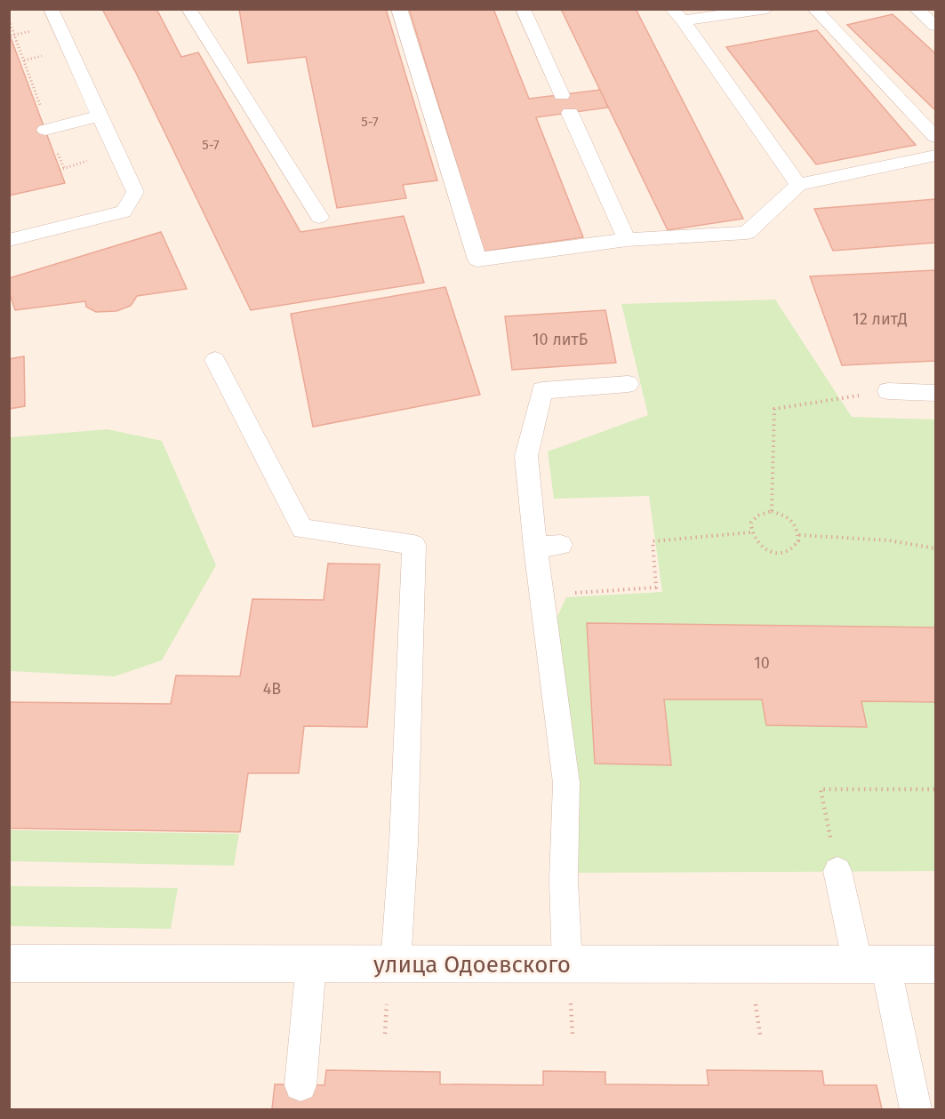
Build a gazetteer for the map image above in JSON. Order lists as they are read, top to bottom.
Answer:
{
  "streets": {
    "street": ["улица Одоевского"]
  },
  "house_numbers": [
    "5-7",
    "5-7",
    "12 литД",
    "10 литБ",
    "10",
    "4В"
  ]
}
